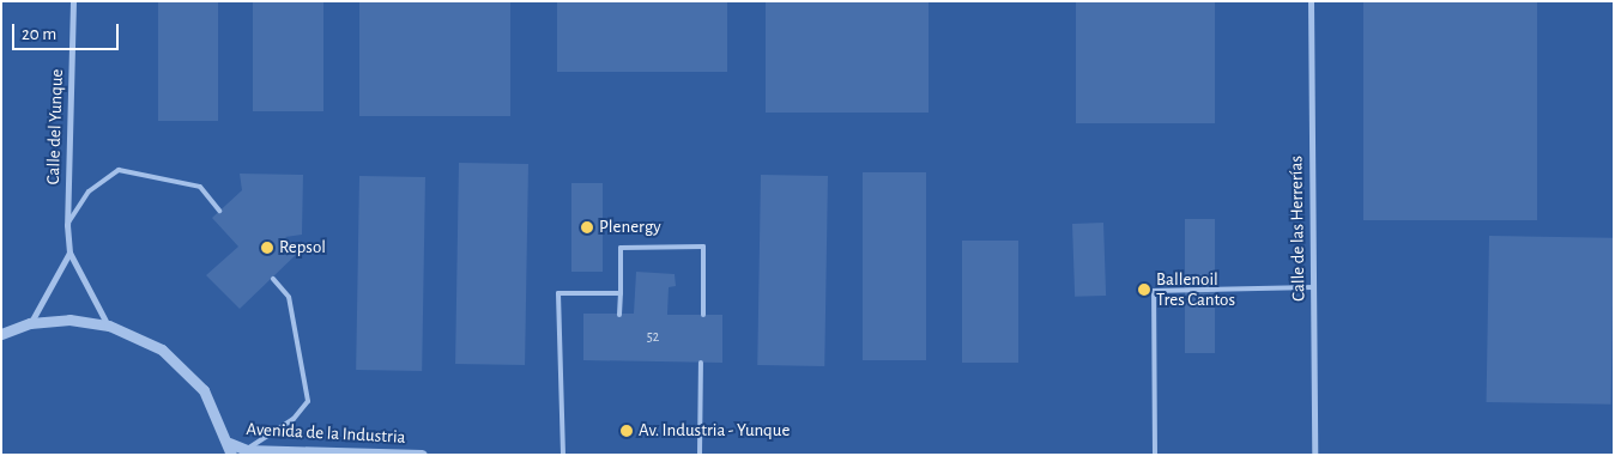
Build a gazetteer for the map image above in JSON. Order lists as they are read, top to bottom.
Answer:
{
  "streets": {
    "street": ["Calle del Yunque", "Calle de las Herrerías", "Avenida de la Industria"]
  },
  "places": [
    "Plenergy",
    "Repsol",
    "Ballenoil Tres Cantos",
    "Av. Industria - Yunque"
  ],
  "house_numbers": ["52"],
  "scale_bar": "20 m"
}
